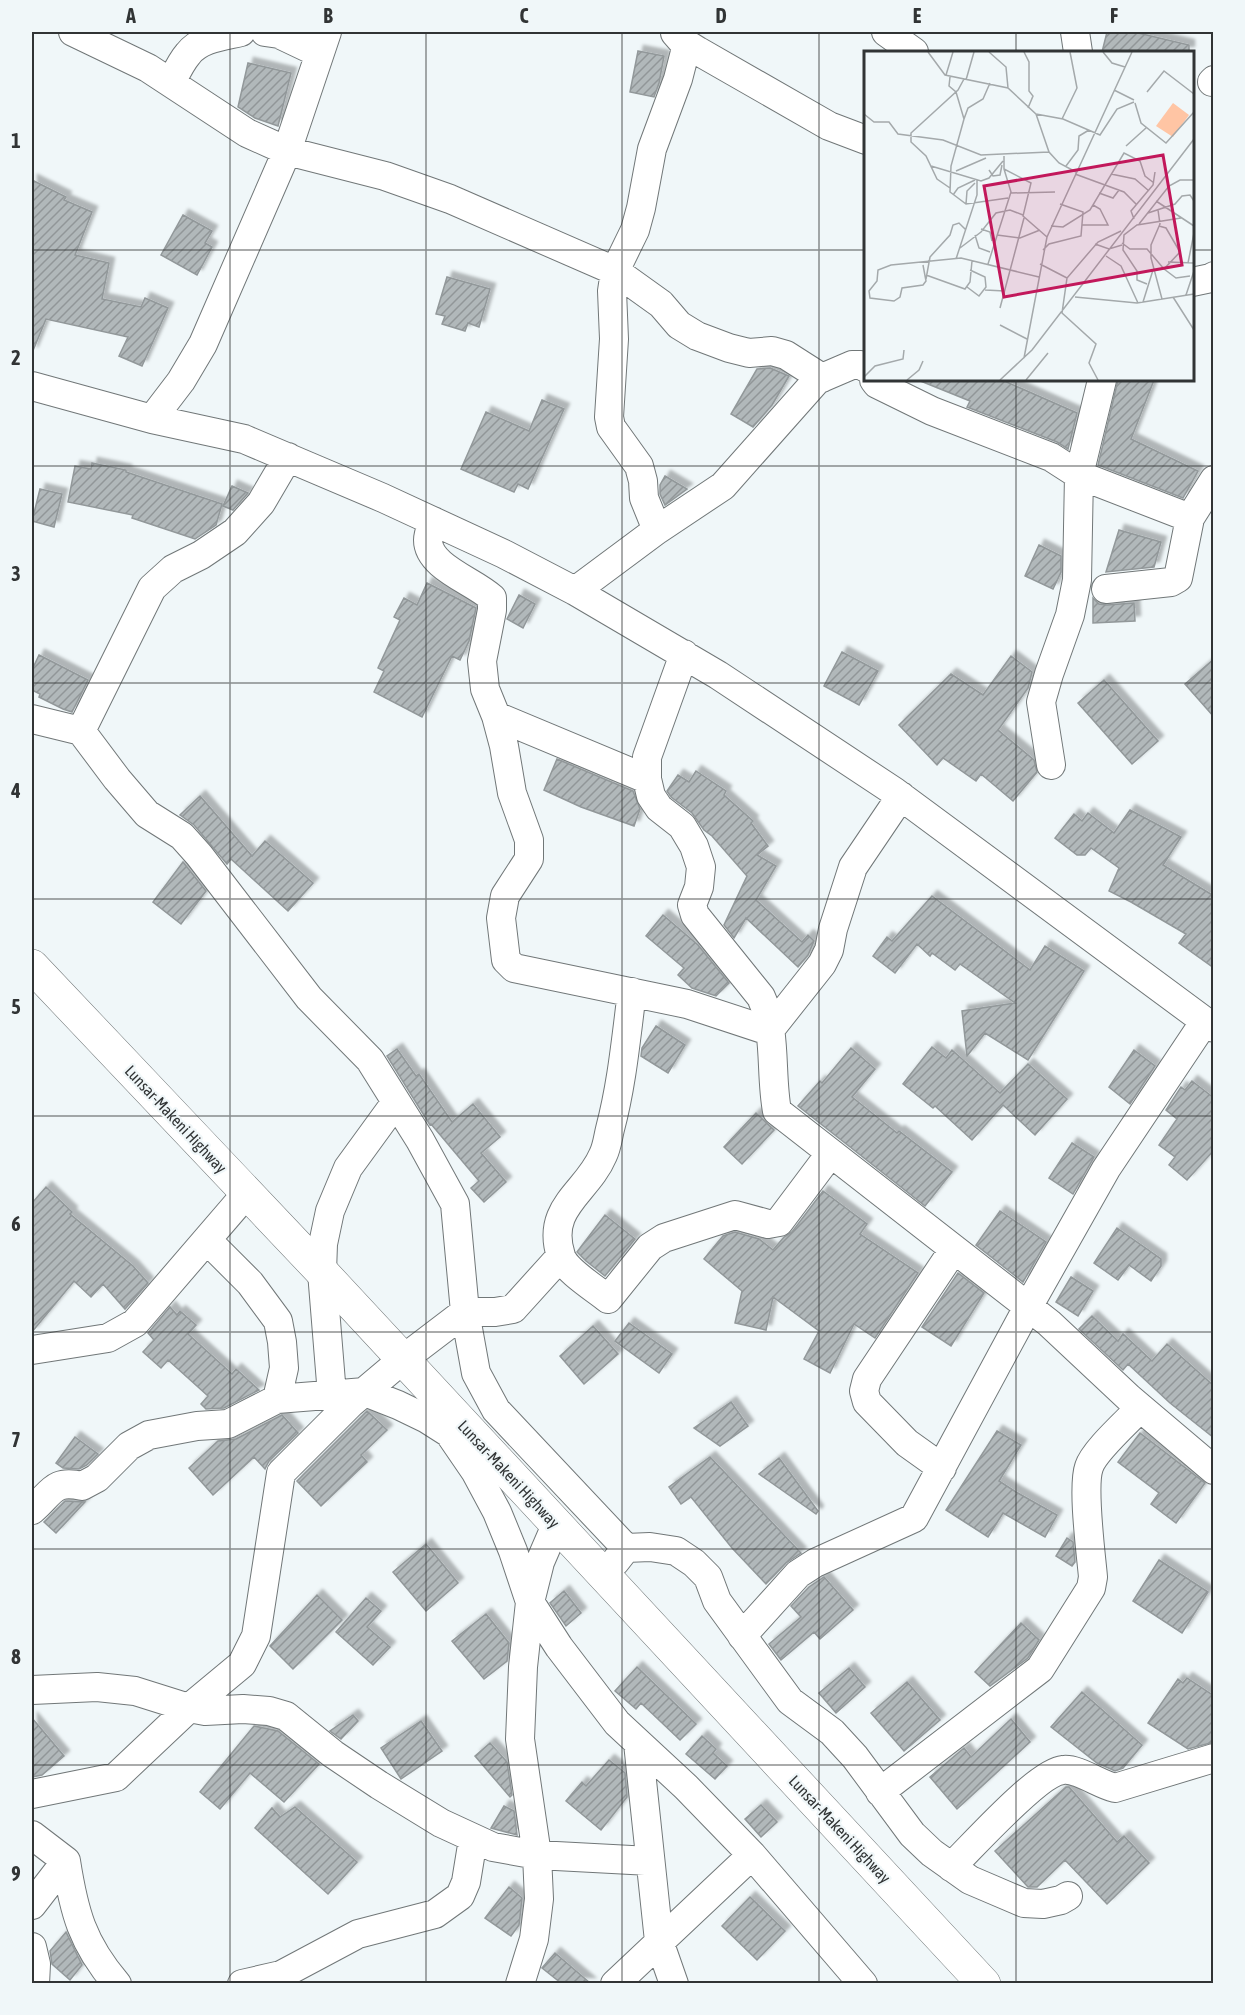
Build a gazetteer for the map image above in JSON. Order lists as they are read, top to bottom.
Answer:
{
  "streets": {
    "main road": ["Lunsar-Makeni Highway"]
  },
  "grid": {
    "columns": [
      "A",
      "B",
      "C",
      "D",
      "E",
      "F"
    ],
    "rows": [
      "1",
      "2",
      "3",
      "4",
      "5",
      "6",
      "7",
      "8",
      "9"
    ]
  }
}
